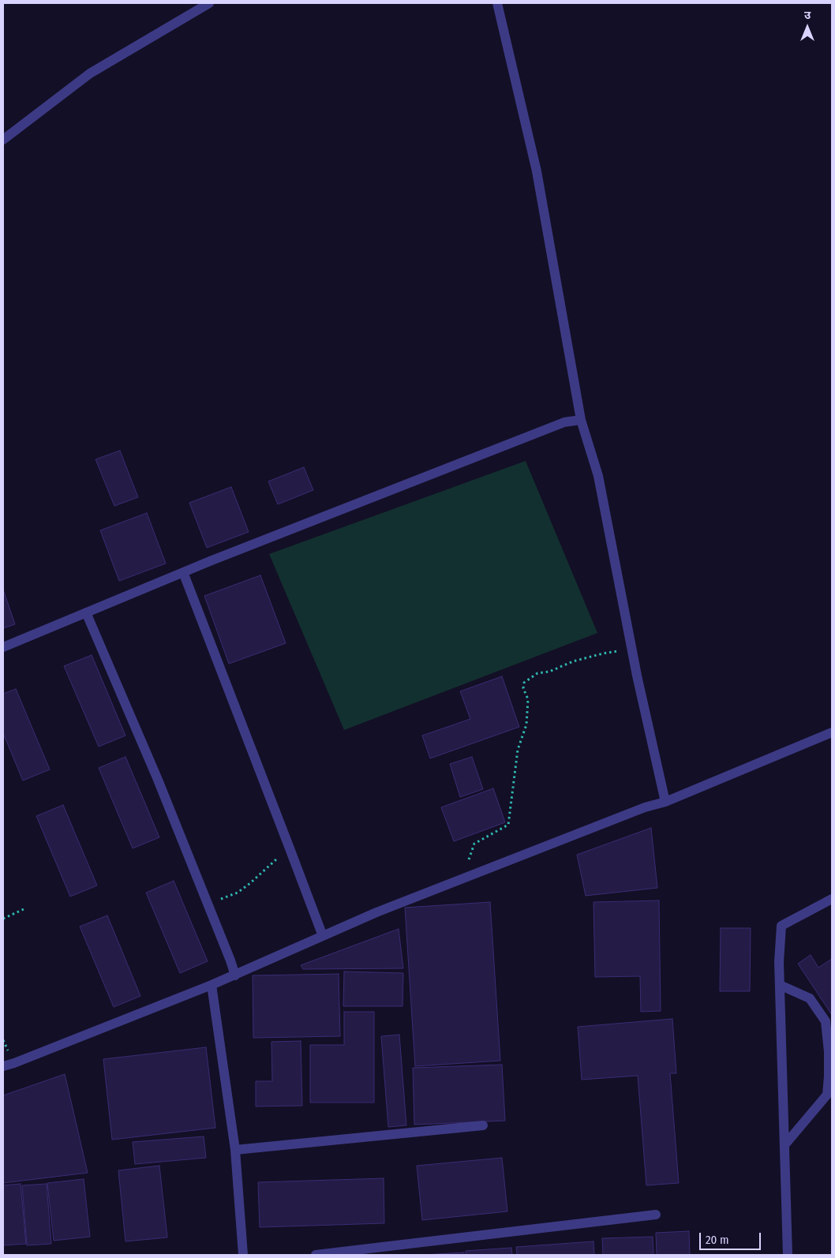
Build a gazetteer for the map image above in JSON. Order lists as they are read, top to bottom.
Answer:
{
  "scale_bar": "20 m",
  "north": "top"
}
